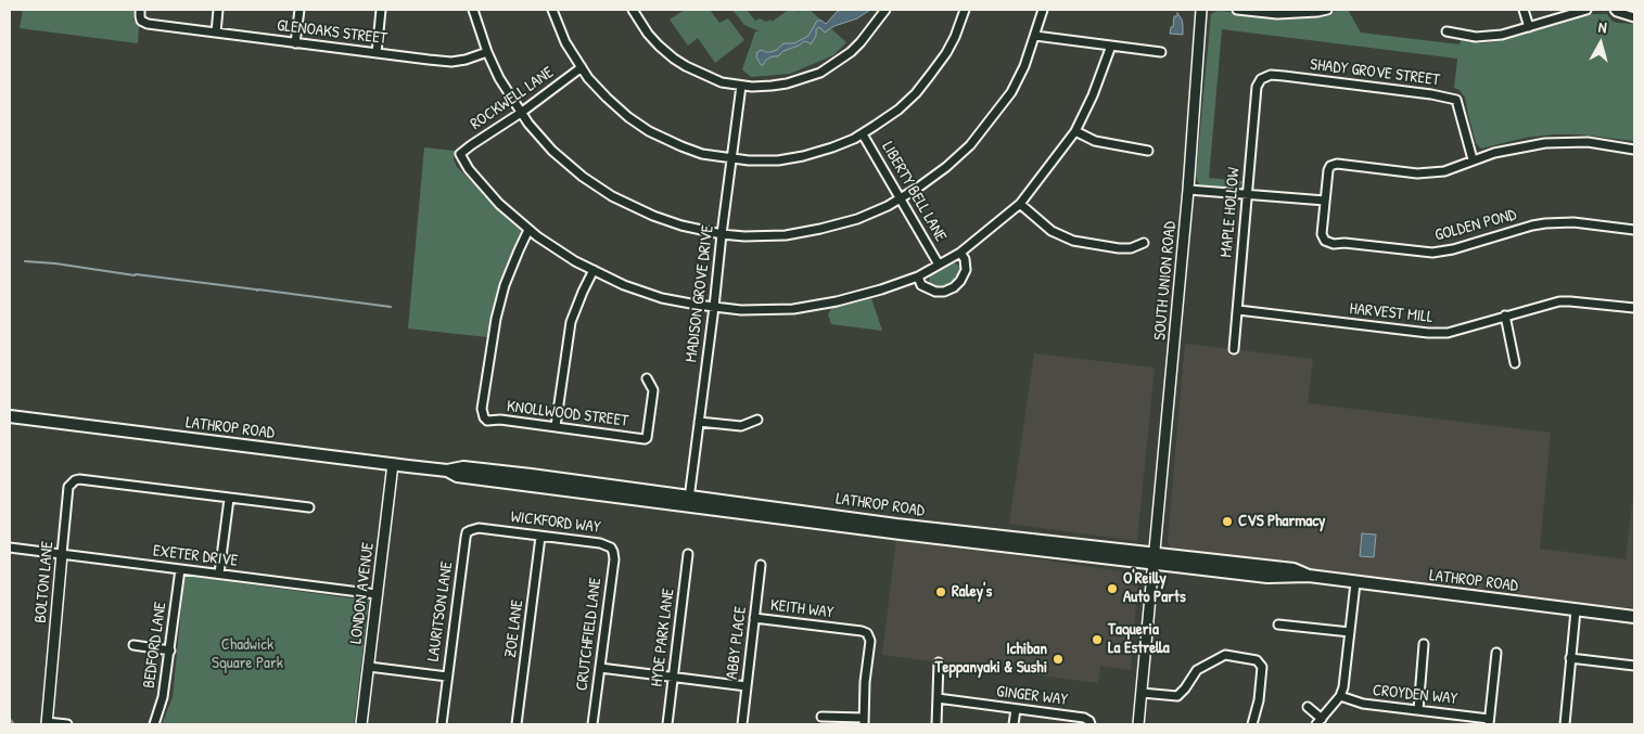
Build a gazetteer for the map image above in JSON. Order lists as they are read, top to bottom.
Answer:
{
  "streets": {
    "main road": ["LATHROP ROAD"],
    "street": [
      "GLENOAKS STREET",
      "SHADY GROVE STREET",
      "ROCKWELL LANE",
      "LIBERTY BELL LANE",
      "MAPLE HOLLOW",
      "GOLDEN POND",
      "SOUTH UNION ROAD",
      "MADISON GROVE DRIVE",
      "HARVEST MILL",
      "KNOLLWOOD STREET",
      "WICKFORD WAY",
      "EXETER DRIVE",
      "BOLTON LANE",
      "LONDON AVENUE",
      "KEITH WAY",
      "LAURITSON LANE",
      "ZOE LANE",
      "CRUTCHFIELD LANE",
      "HYDE PARK LANE",
      "ABBY PLACE",
      "BEDFORD LANE",
      "CROYDEN WAY",
      "GINGER WAY"
    ]
  },
  "crossings": [
    ["SHADY GROVE STREET", "MAPLE HOLLOW"],
    ["ROCKWELL LANE", "KNOLLWOOD STREET"],
    ["MAPLE HOLLOW", "HARVEST MILL"],
    ["SOUTH UNION ROAD", "LATHROP ROAD"],
    ["MADISON GROVE DRIVE", "LATHROP ROAD"],
    ["LATHROP ROAD", "LONDON AVENUE"],
    ["WICKFORD WAY", "LAURITSON LANE"],
    ["WICKFORD WAY", "ZOE LANE"],
    ["WICKFORD WAY", "CRUTCHFIELD LANE"],
    ["EXETER DRIVE", "BOLTON LANE"],
    ["EXETER DRIVE", "LONDON AVENUE"],
    ["EXETER DRIVE", "BEDFORD LANE"],
    ["KEITH WAY", "ABBY PLACE"]
  ],
  "parks": ["Chadwick Square Park"],
  "places": [
    "CVS Pharmacy",
    "O'Reilly Auto Parts",
    "Raley's",
    "Taqueria La Estrella",
    "Ichiban Teppanyaki & Sushi"
  ],
  "north": "top"
}
